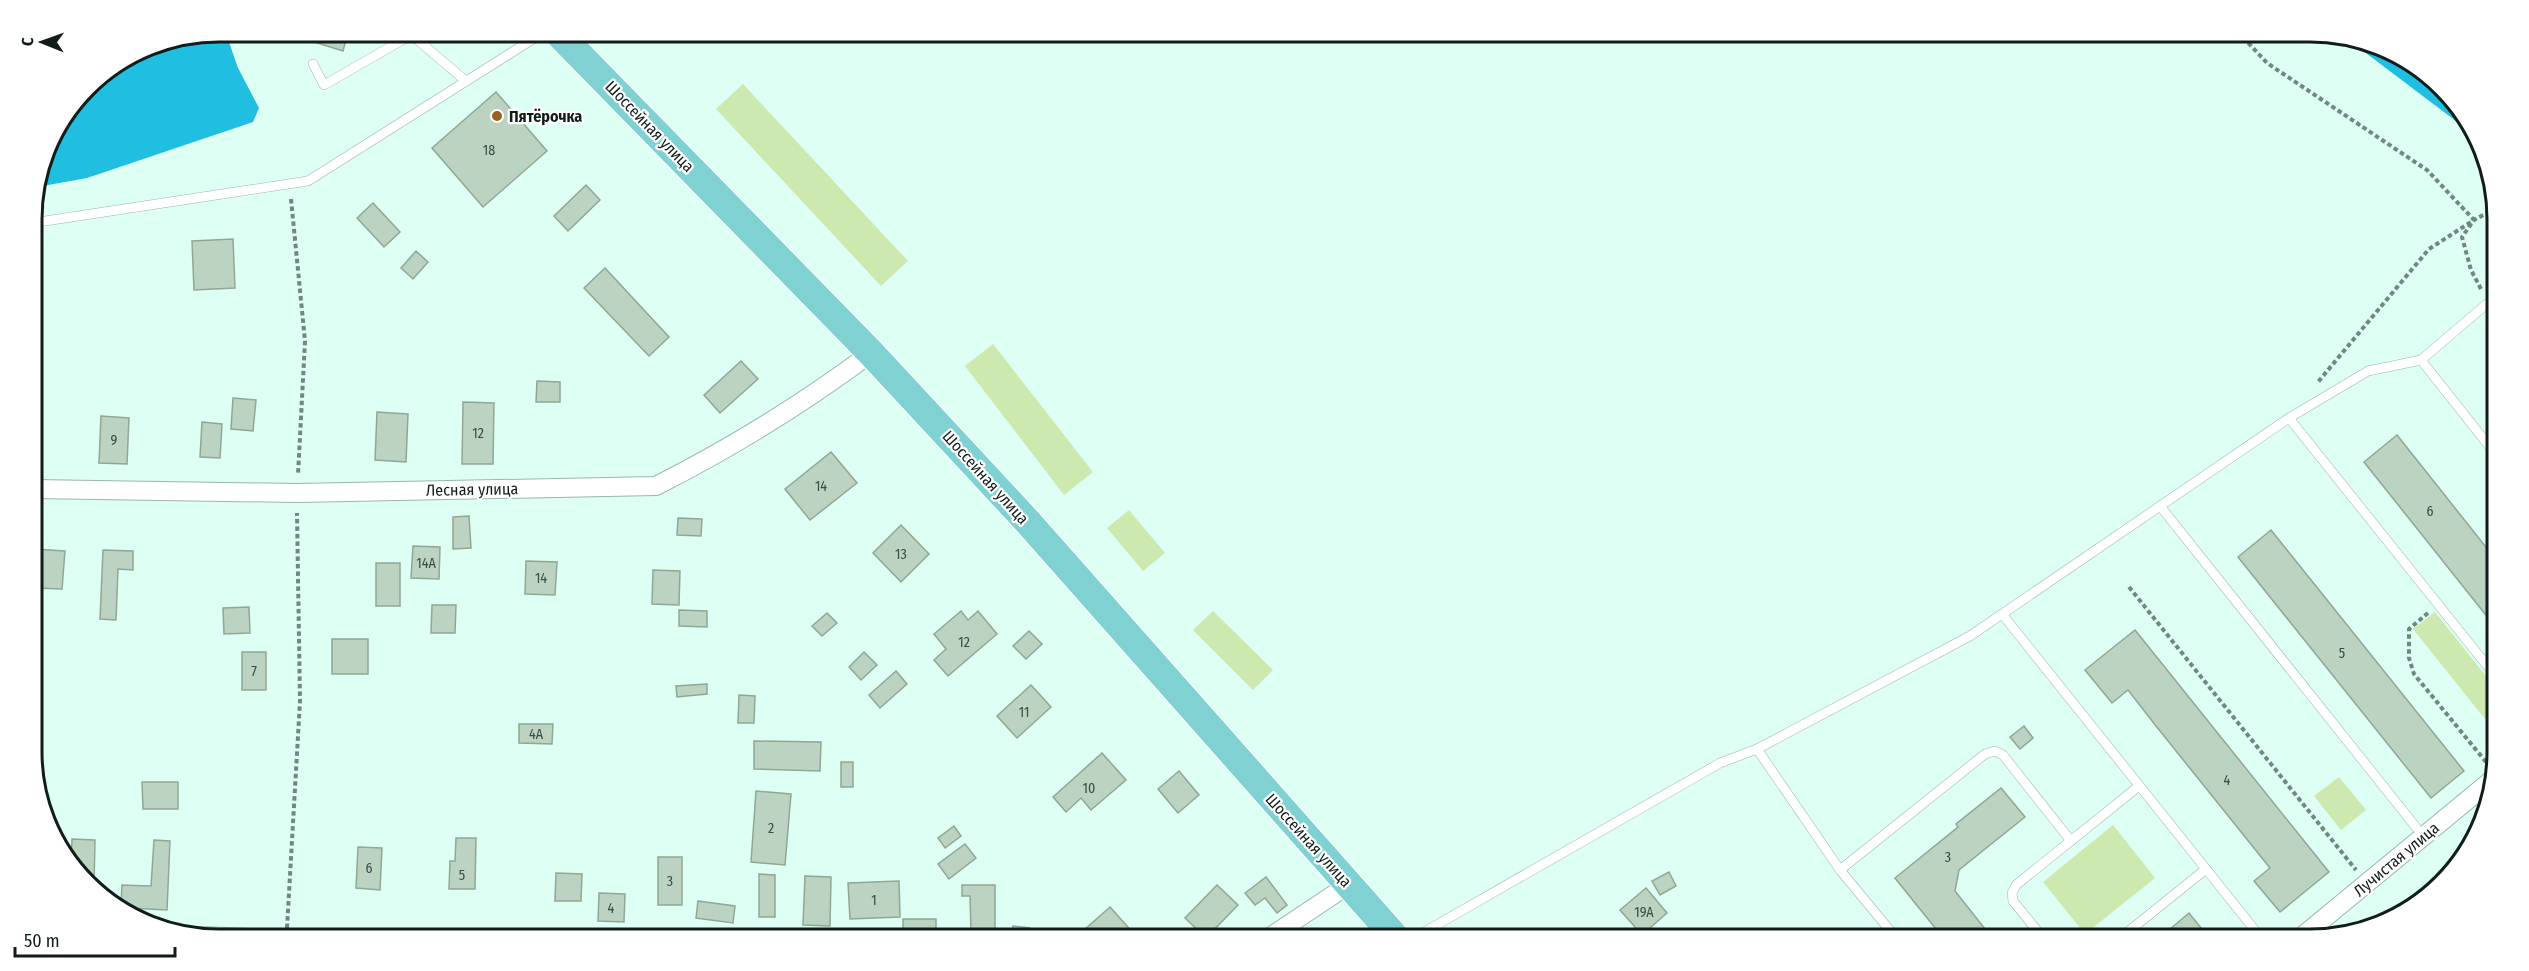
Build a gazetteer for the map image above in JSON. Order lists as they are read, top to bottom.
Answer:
{
  "streets": {
    "main road": ["Шоссейная улица"],
    "street": ["Лесная улица", "Лучистая улица"]
  },
  "crossings": [
    ["Шоссейная улица", "Лесная улица"]
  ],
  "places": ["Пятёрочка"],
  "house_numbers": [
    "18",
    "12",
    "9",
    "14",
    "6",
    "13",
    "14А",
    "14",
    "12",
    "5",
    "7",
    "11",
    "4А",
    "4",
    "10",
    "2",
    "3",
    "6",
    "5",
    "3",
    "1",
    "4",
    "19А"
  ],
  "scale_bar": "50 m",
  "north": "left"
}
